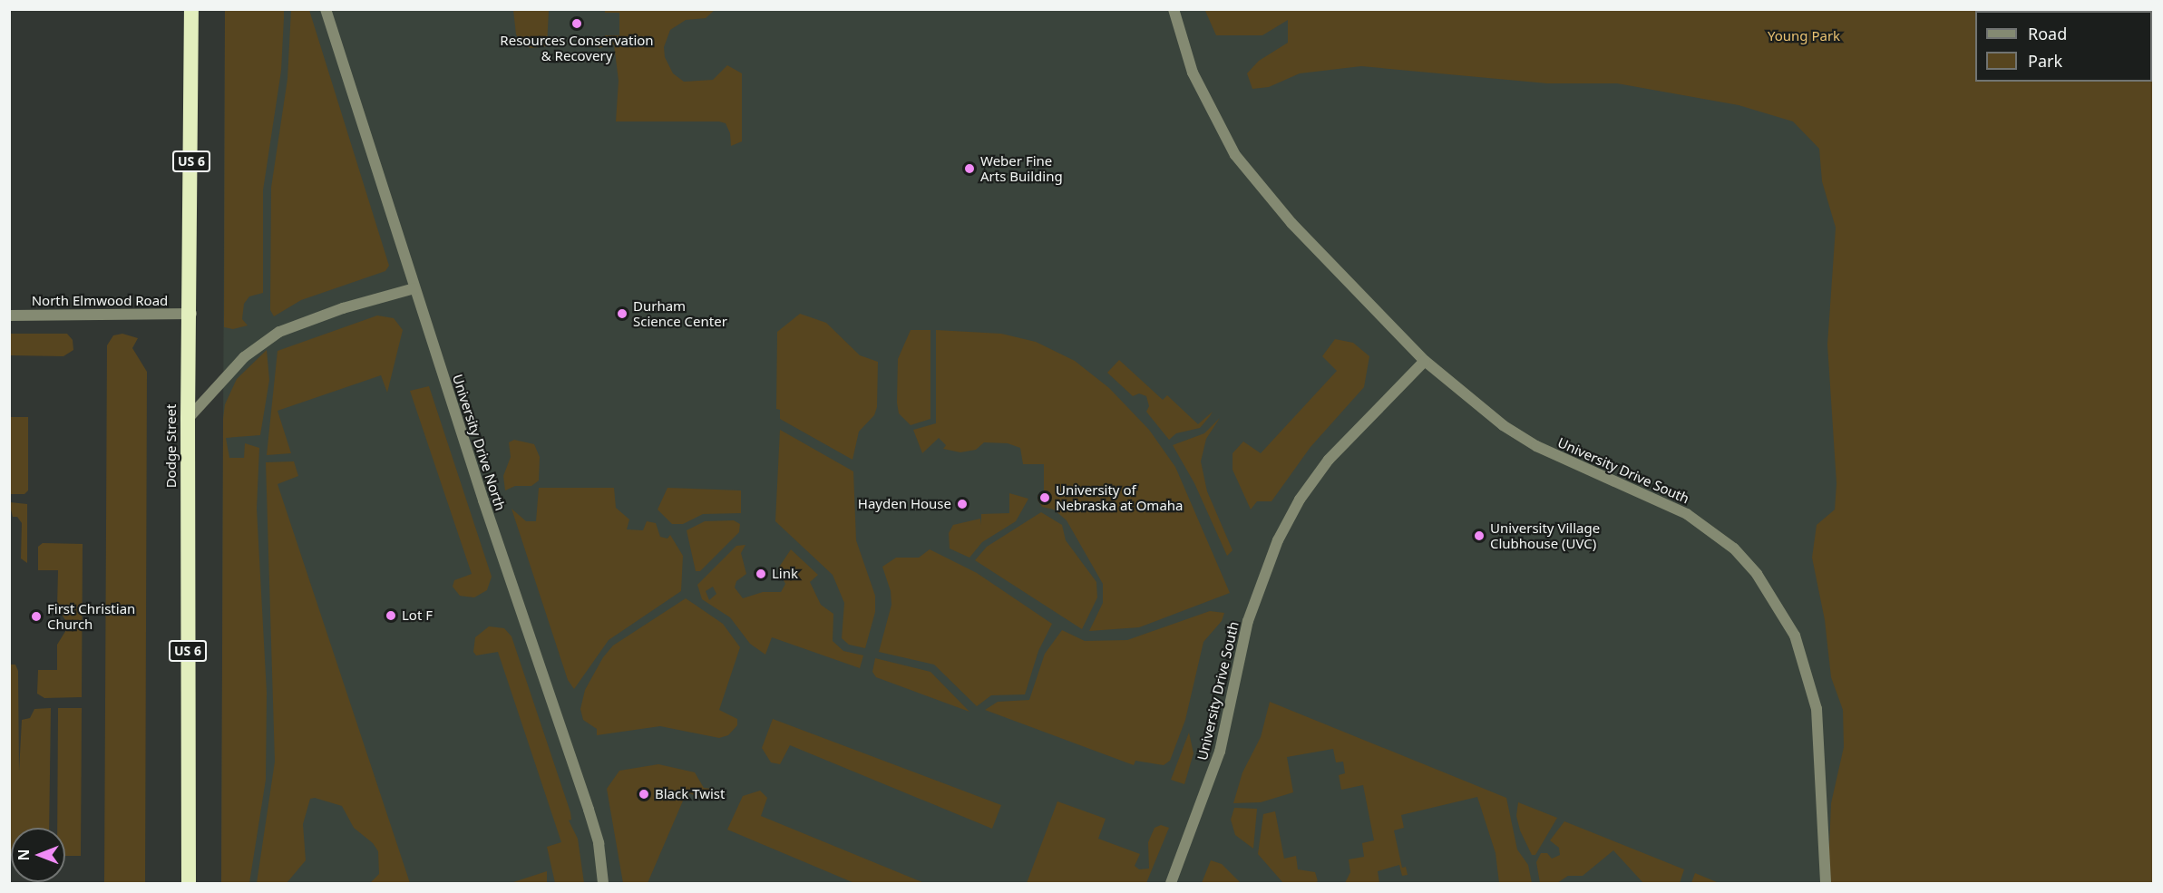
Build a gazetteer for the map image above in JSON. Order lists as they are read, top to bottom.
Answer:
{
  "streets": {
    "highway": ["US 6", "Dodge Street"],
    "street": ["North Elmwood Road", "University Drive North", "University Drive South"]
  },
  "crossings": [
    ["North Elmwood Road", "Dodge Street"]
  ],
  "parks": ["Young Park"],
  "places": [
    "Resources Conservation & Recovery",
    "Weber Fine Arts Building",
    "Durham Science Center",
    "University of Nebraska at Omaha",
    "Hayden House",
    "University Village Clubhouse (UVC)",
    "Link",
    "Lot F",
    "First Christian Church",
    "Black Twist"
  ],
  "legend": ["Road", "Park"],
  "north": "left"
}
